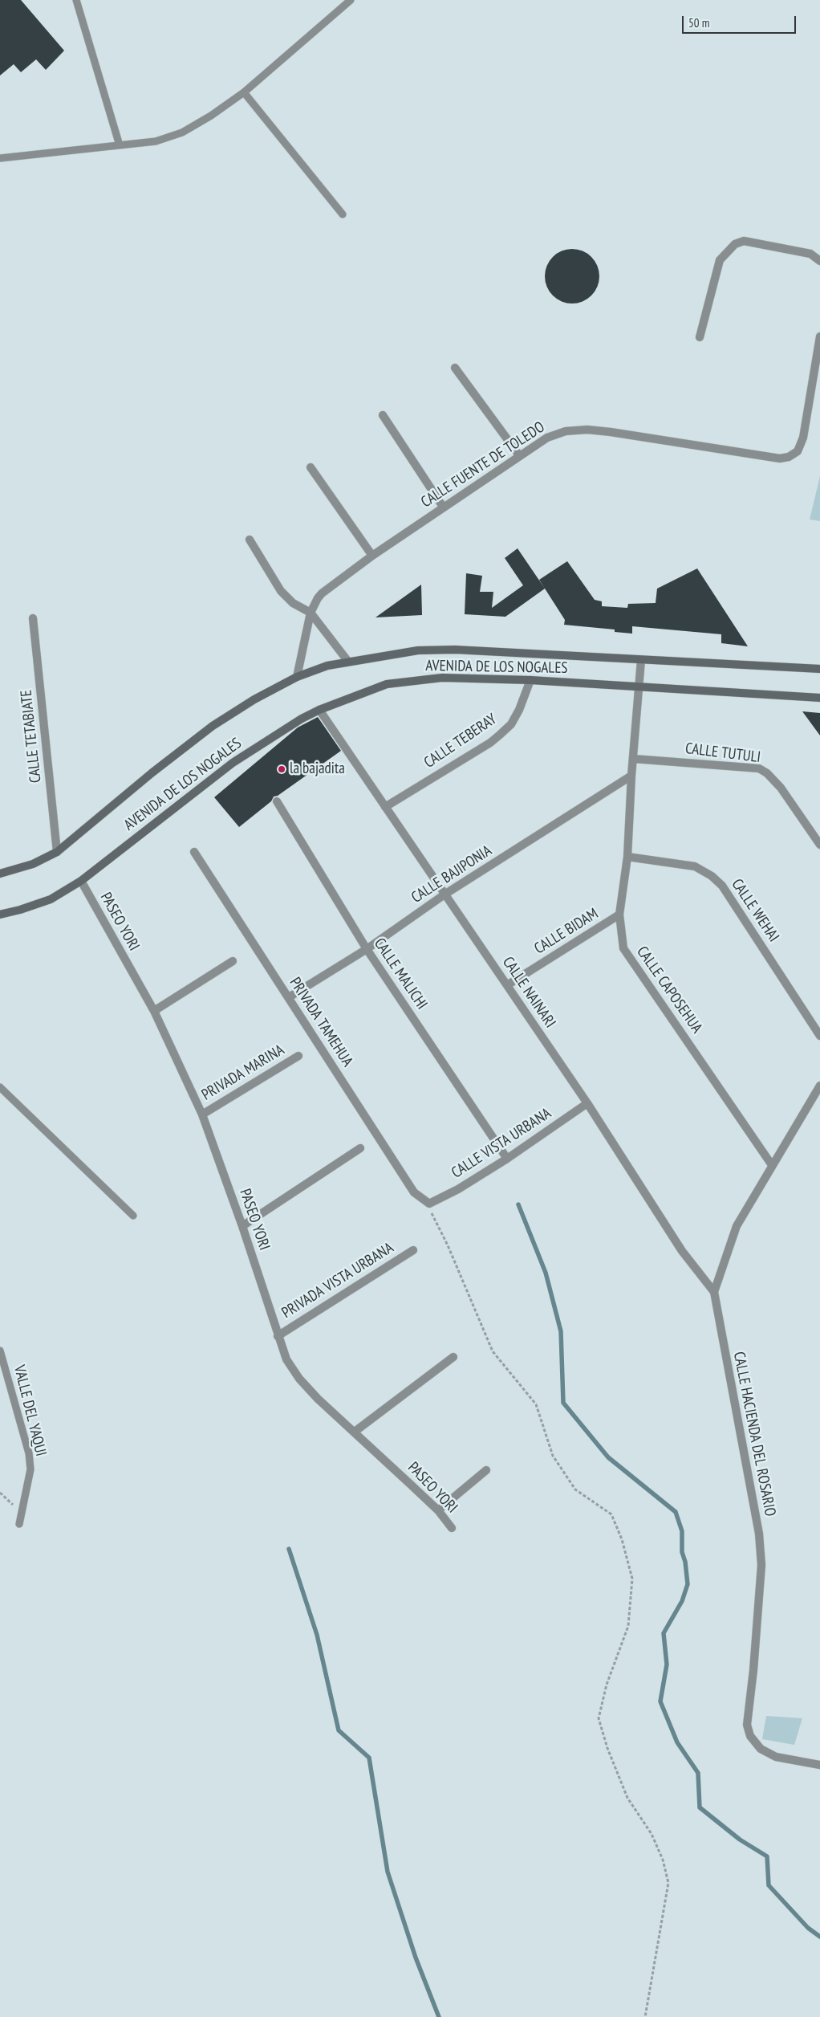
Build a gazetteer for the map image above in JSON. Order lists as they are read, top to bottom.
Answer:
{
  "streets": {
    "main road": ["AVENIDA DE LOS NOGALES"],
    "street": [
      "CALLE FUENTE DE TOLEDO",
      "CALLE TETABIATE",
      "CALLE TEBERAY",
      "CALLE TUTULI",
      "CALLE BAJIPONIA",
      "CALLE WEHAI",
      "PASEO YORI",
      "CALLE BIDAM",
      "CALLE MALICHI",
      "CALLE CAPOSEHUA",
      "CALLE NAINARI",
      "PRIVADA TAMEHUA",
      "PRIVADA MARINA",
      "CALLE VISTA URBANA",
      "PRIVADA VISTA URBANA",
      "CALLE HACIENDA DEL ROSARIO"
    ],
    "lane": ["VALLE DEL YAQUI"]
  },
  "crossings": [
    ["CALLE FUENTE DE TOLEDO", "AVENIDA DE LOS NOGALES"],
    ["AVENIDA DE LOS NOGALES", "CALLE TETABIATE"],
    ["AVENIDA DE LOS NOGALES", "CALLE TEBERAY"],
    ["AVENIDA DE LOS NOGALES", "PASEO YORI"],
    ["AVENIDA DE LOS NOGALES", "CALLE CAPOSEHUA"],
    ["AVENIDA DE LOS NOGALES", "CALLE NAINARI"],
    ["CALLE TEBERAY", "CALLE NAINARI"],
    ["CALLE TUTULI", "CALLE CAPOSEHUA"],
    ["CALLE BAJIPONIA", "CALLE MALICHI"],
    ["CALLE BAJIPONIA", "CALLE CAPOSEHUA"],
    ["CALLE BAJIPONIA", "CALLE NAINARI"],
    ["CALLE BAJIPONIA", "PRIVADA TAMEHUA"],
    ["CALLE WEHAI", "CALLE CAPOSEHUA"],
    ["PASEO YORI", "PRIVADA MARINA"],
    ["PASEO YORI", "PRIVADA VISTA URBANA"],
    ["CALLE BIDAM", "CALLE CAPOSEHUA"],
    ["CALLE BIDAM", "CALLE NAINARI"],
    ["CALLE MALICHI", "CALLE VISTA URBANA"],
    ["CALLE CAPOSEHUA", "CALLE HACIENDA DEL ROSARIO"],
    ["CALLE NAINARI", "CALLE VISTA URBANA"],
    ["CALLE NAINARI", "CALLE HACIENDA DEL ROSARIO"],
    ["PRIVADA TAMEHUA", "CALLE VISTA URBANA"]
  ],
  "places": ["la bajadita"],
  "scale_bar": "50 m"
}
